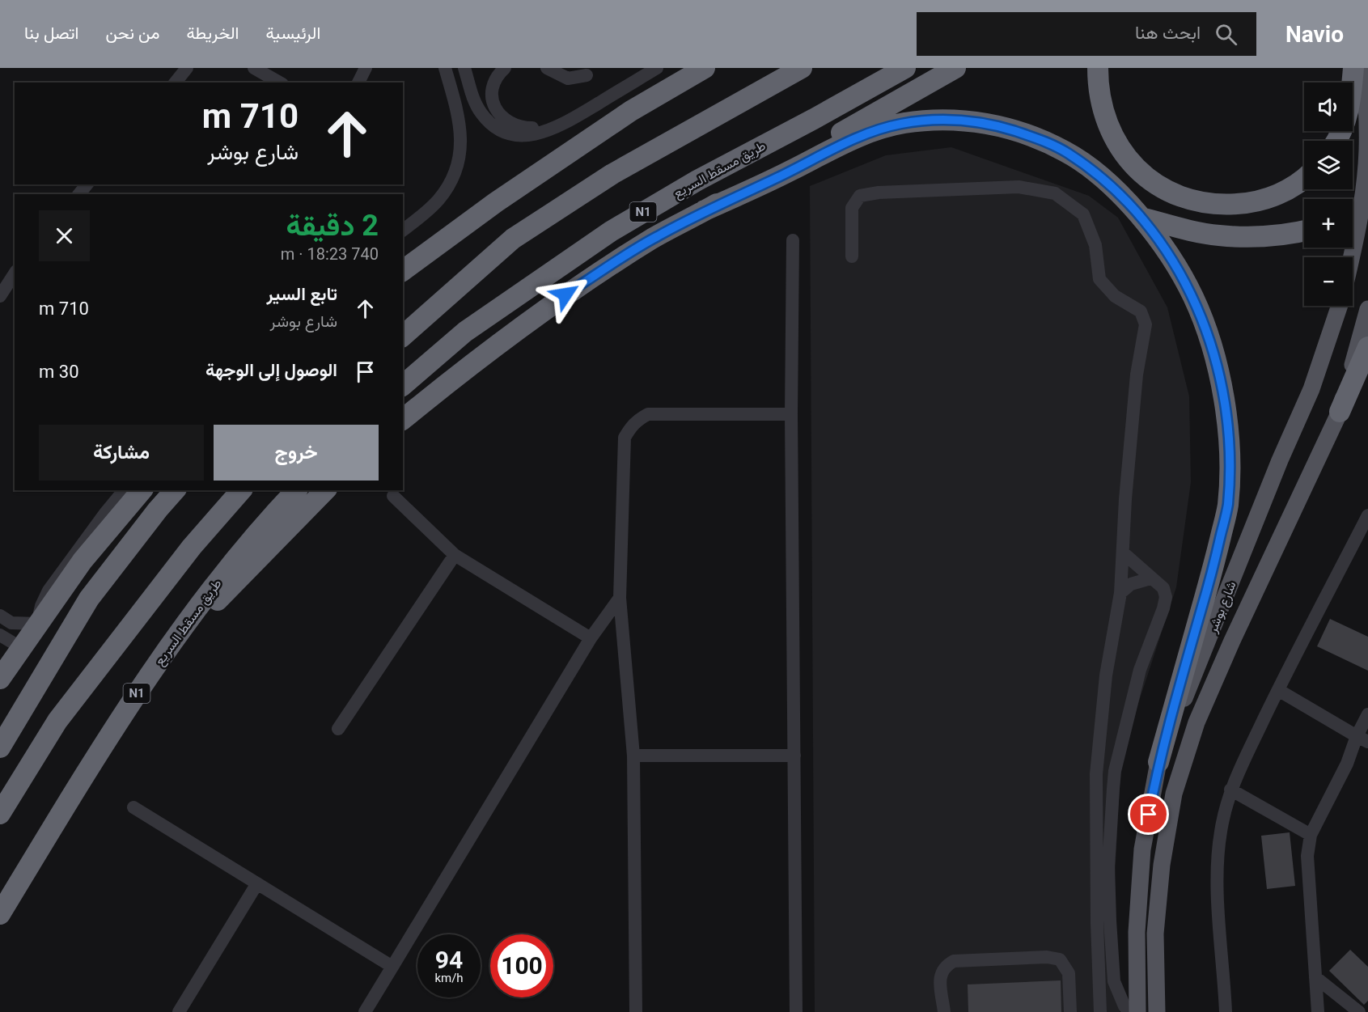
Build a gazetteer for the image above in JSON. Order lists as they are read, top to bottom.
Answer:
{
  "streets": {
    "highway": ["طريق مسقط السريع", "N1"],
    "main road": ["شارع بوشر"]
  },
  "page": {
    "header": "Navio",
    "search": "ابحث هنا",
    "nav": [
      "الرئيسية",
      "الخريطة",
      "من نحن",
      "اتصل بنا"
    ],
    "map_buttons": ["+", "−"],
    "turn": ["710 m", "شارع بوشر"],
    "heading": ["2 دقيقة", "740 m · 18:23"],
    "list": [
      {
        "name": "تابع السير",
        "note": "شارع بوشر",
        "value": "710 m"
      },
      {
        "name": "الوصول إلى الوجهة",
        "value": "30 m"
      }
    ],
    "buttons": ["خروج", "مشاركة"],
    "speed": "94 km/h",
    "limit": "100"
  }
}
